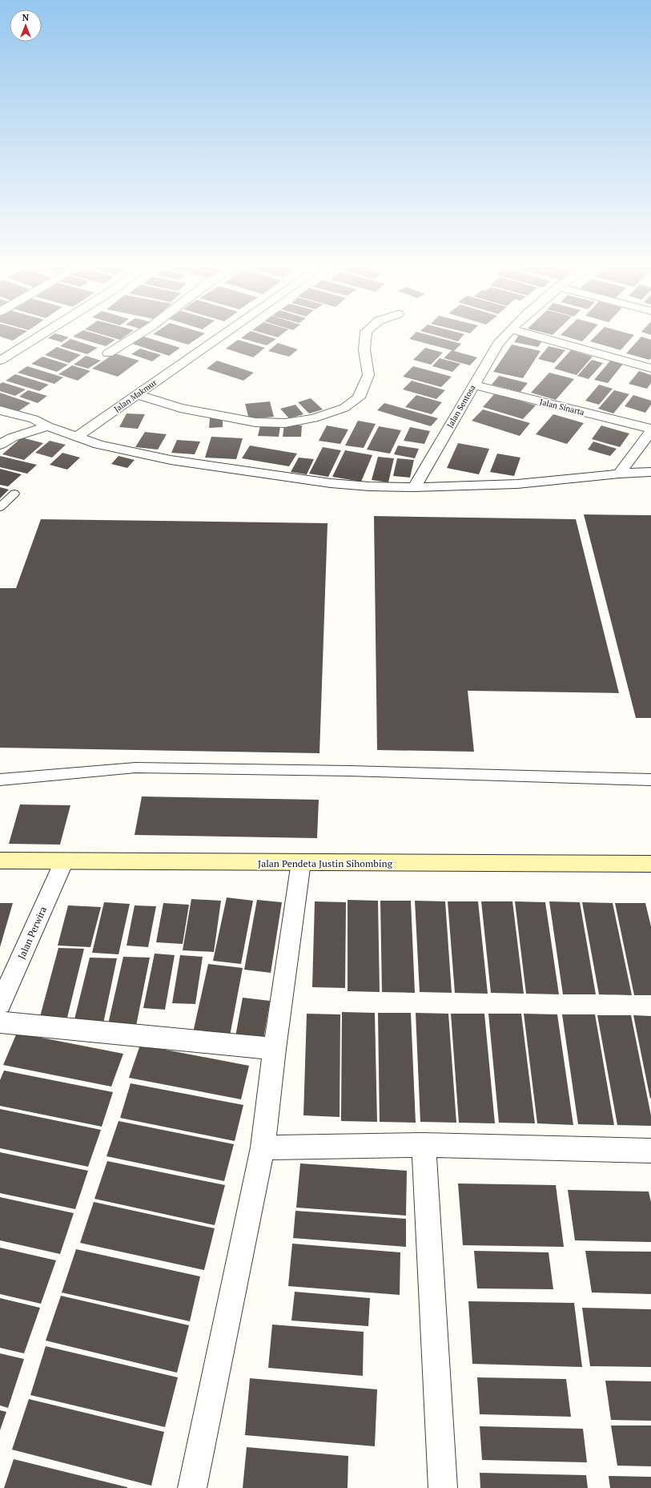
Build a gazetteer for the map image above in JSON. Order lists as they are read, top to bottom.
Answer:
{
  "streets": {
    "street": [
      "Jalan Makmur",
      "Jalan Sentosa",
      "Jalan Sinarta",
      "Jalan Pendeta Justin Sihombing",
      "Jalan Perwira"
    ]
  },
  "crossings": [
    ["Jalan Sentosa", "Jalan Sinarta"],
    ["Jalan Pendeta Justin Sihombing", "Jalan Perwira"]
  ],
  "north": "top"
}
